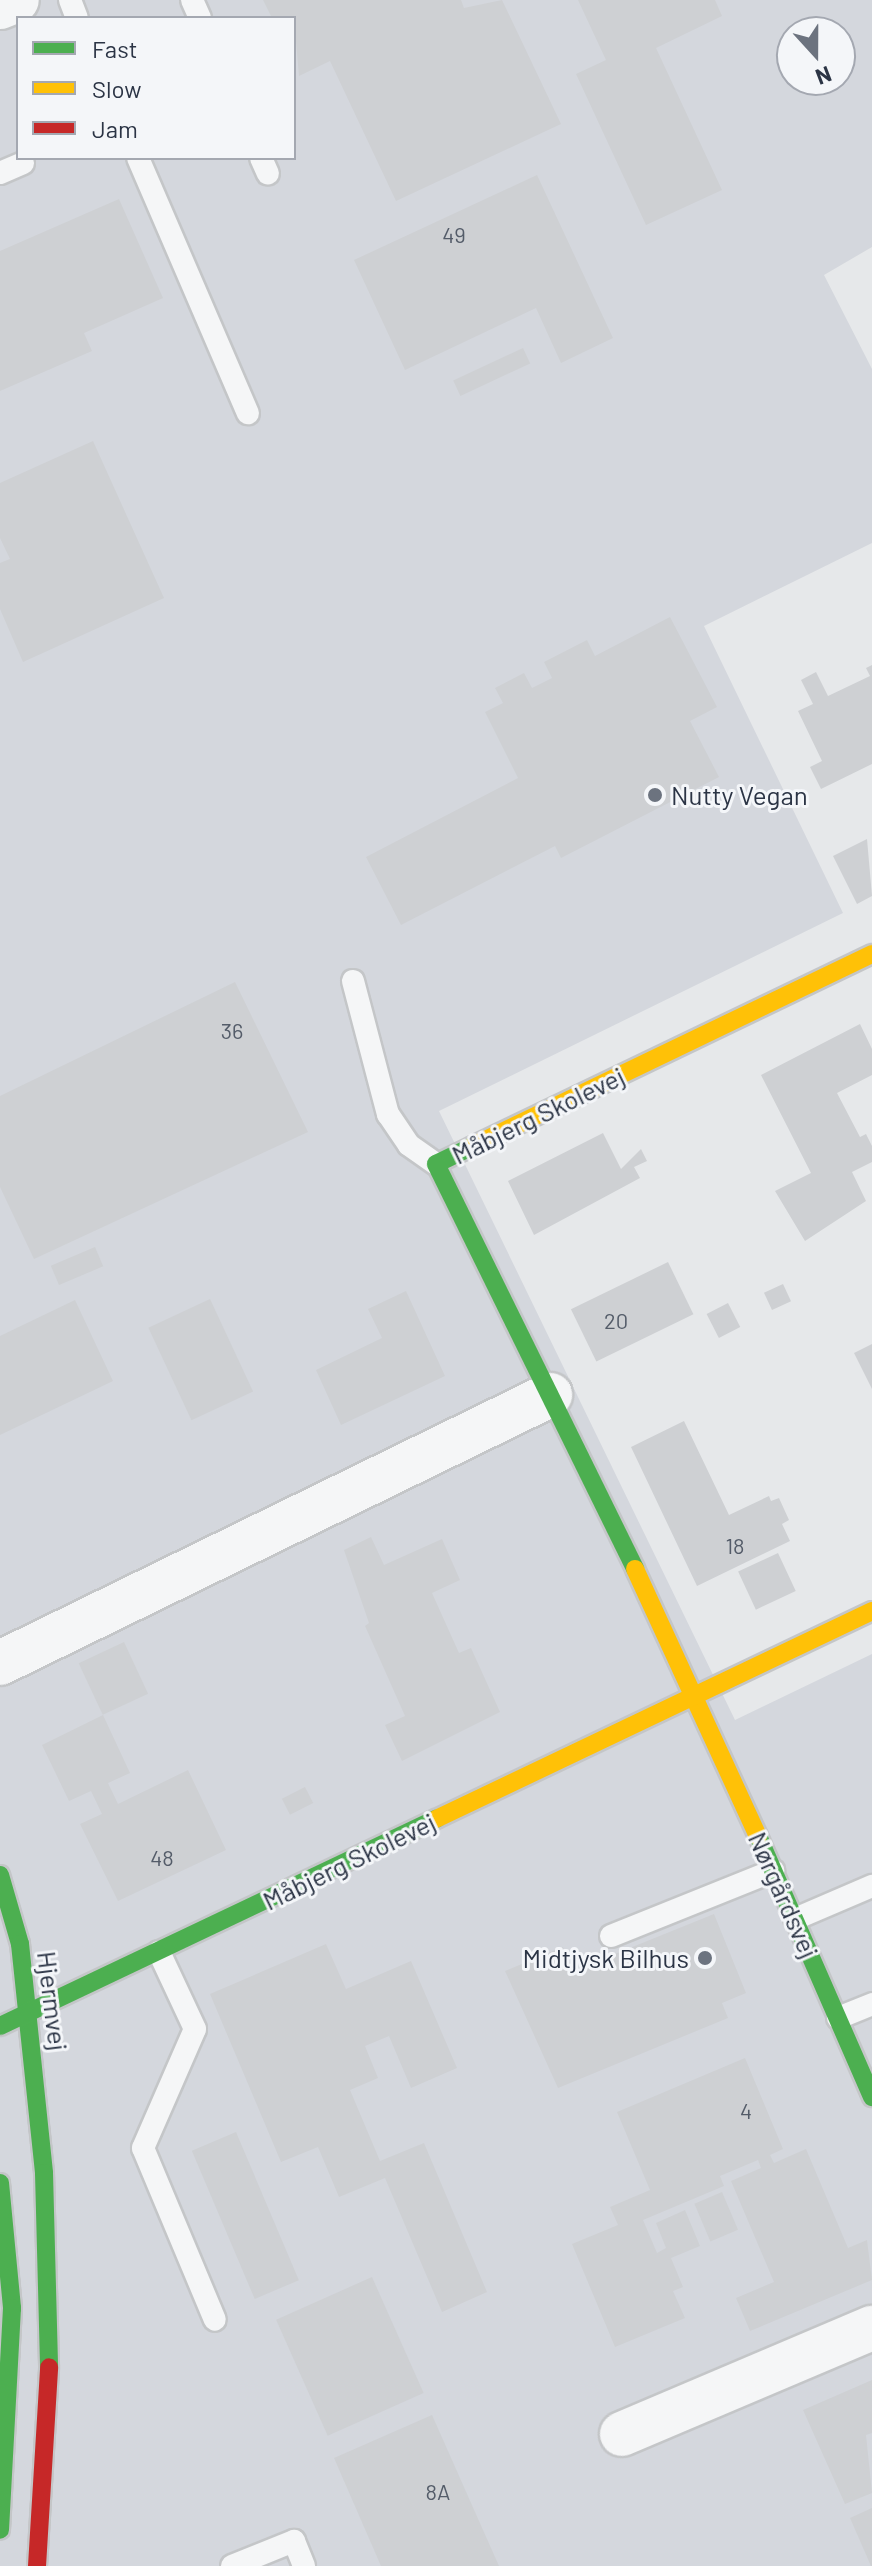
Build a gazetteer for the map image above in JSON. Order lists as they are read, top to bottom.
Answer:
{
  "streets": {
    "street": ["Måbjerg Skolevej", "Nørgårdsvej", "Hjermvej"]
  },
  "crossings": [
    ["Måbjerg Skolevej", "Nørgårdsvej"],
    ["Måbjerg Skolevej", "Hjermvej"]
  ],
  "places": ["Nutty Vegan", "Midtjysk Bilhus"],
  "house_numbers": [
    "49",
    "36",
    "20",
    "18",
    "48",
    "4",
    "8A"
  ],
  "legend": ["Fast", "Slow", "Jam"],
  "north": "bottom"
}
